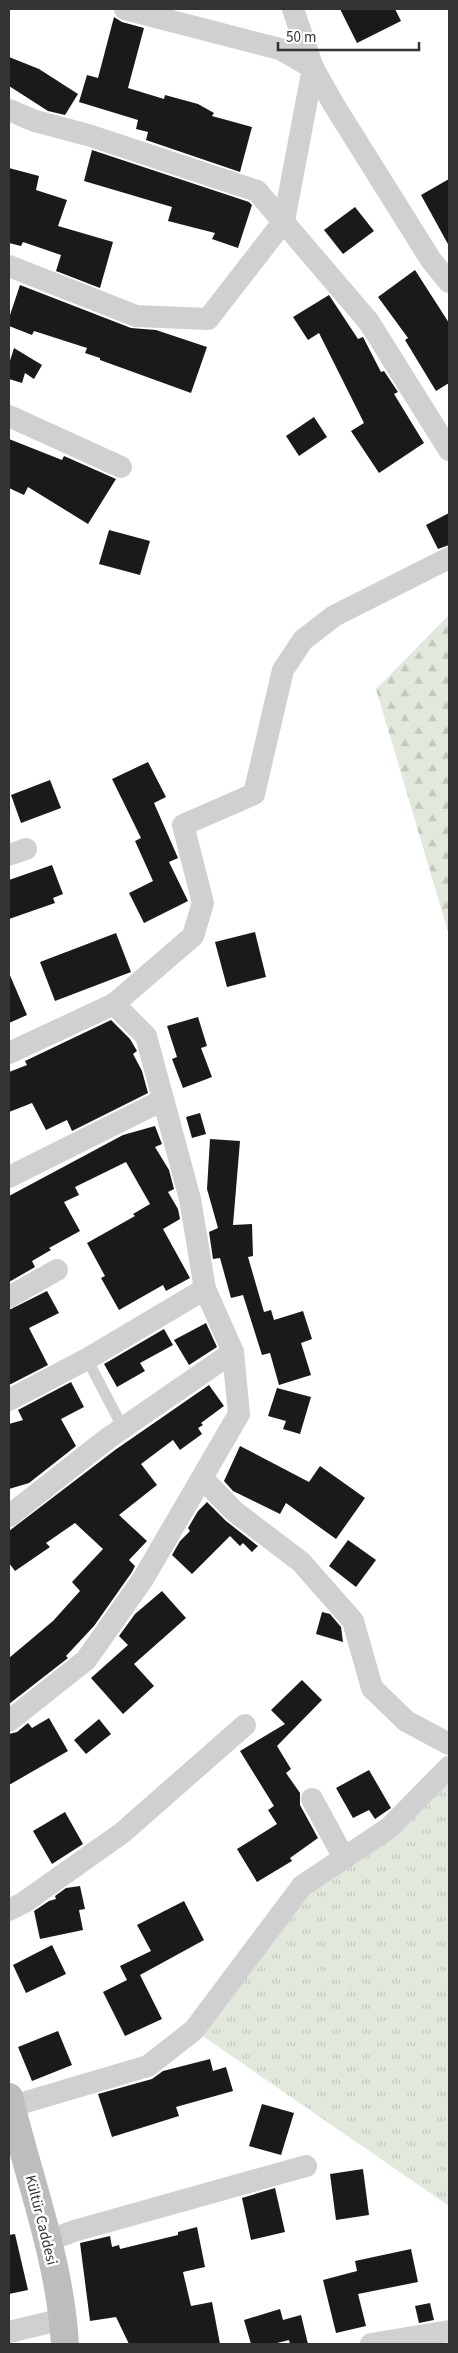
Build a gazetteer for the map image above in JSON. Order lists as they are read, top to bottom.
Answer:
{
  "streets": {
    "street": ["Kültür Caddesi"]
  },
  "scale_bar": "50 m"
}
